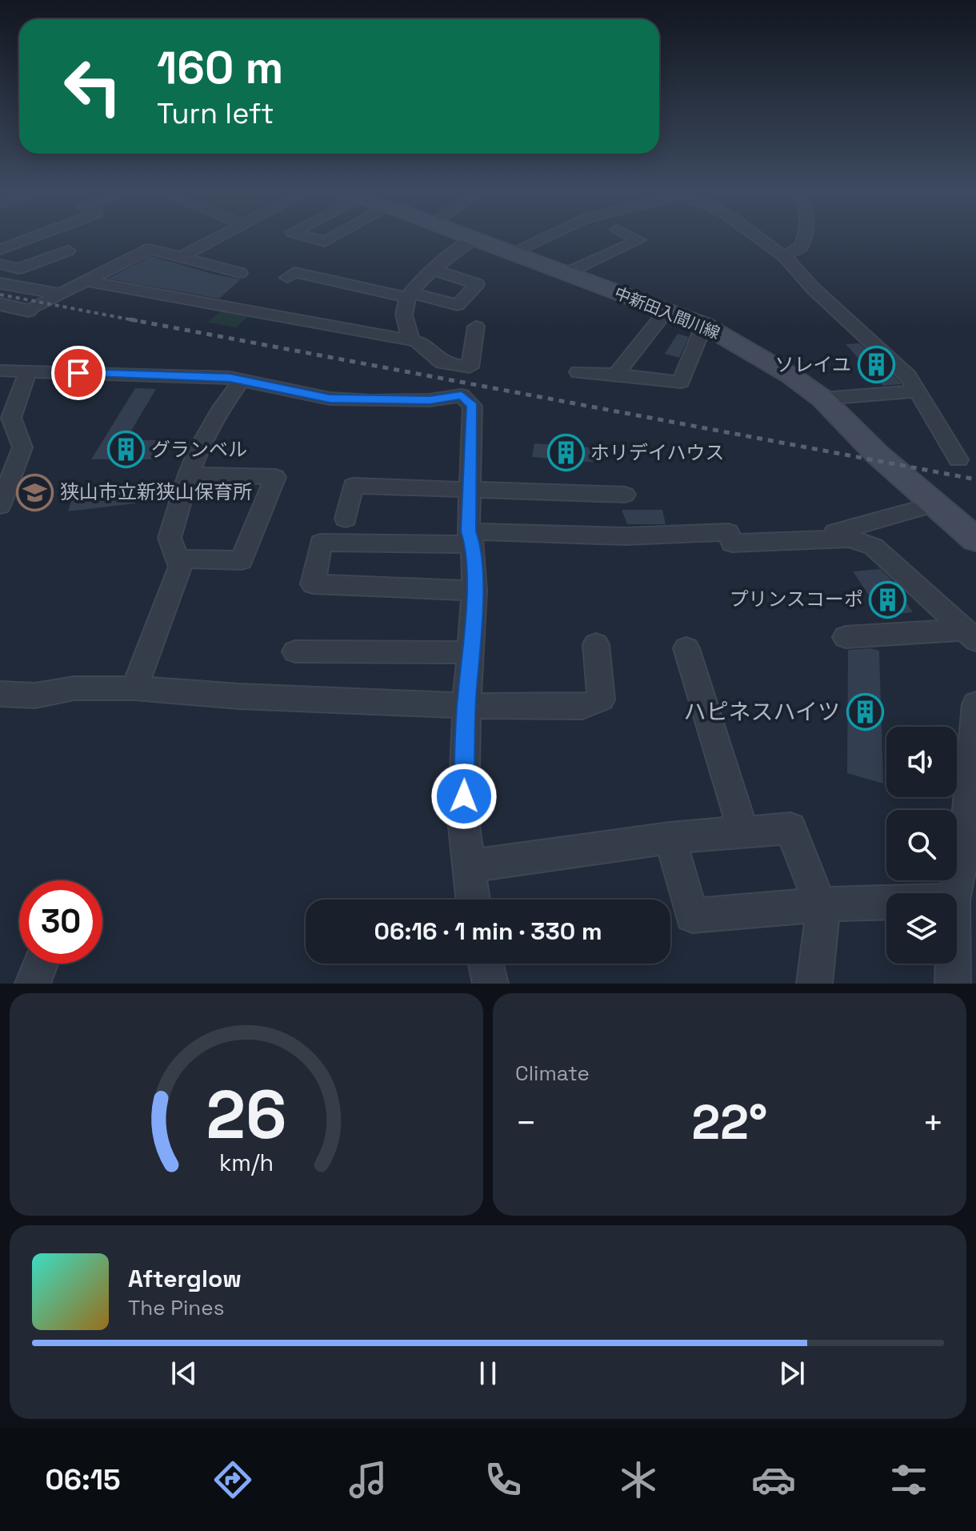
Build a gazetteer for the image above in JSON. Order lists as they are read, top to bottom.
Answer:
{
  "streets": {
    "main road": ["中新田入間川線"]
  },
  "places": {
    "building": [
      "ソレイユ",
      "グランベル",
      "ホリデイハウス",
      "プリンスコーポ",
      "ハピネスハイツ"
    ],
    "school or university": ["狭山市立新狭山保育所"]
  },
  "page": {
    "turn": ["160 m", "Turn left"],
    "limit": "30",
    "trip": "06:16 · 1 min · 330 m",
    "tile": "Climate",
    "heat": ["−", "22°", "+"],
    "song": ["Afterglow", "The Pines"],
    "tabs": "06:15",
    "gauge": ["26", "km/h"]
  }
}
